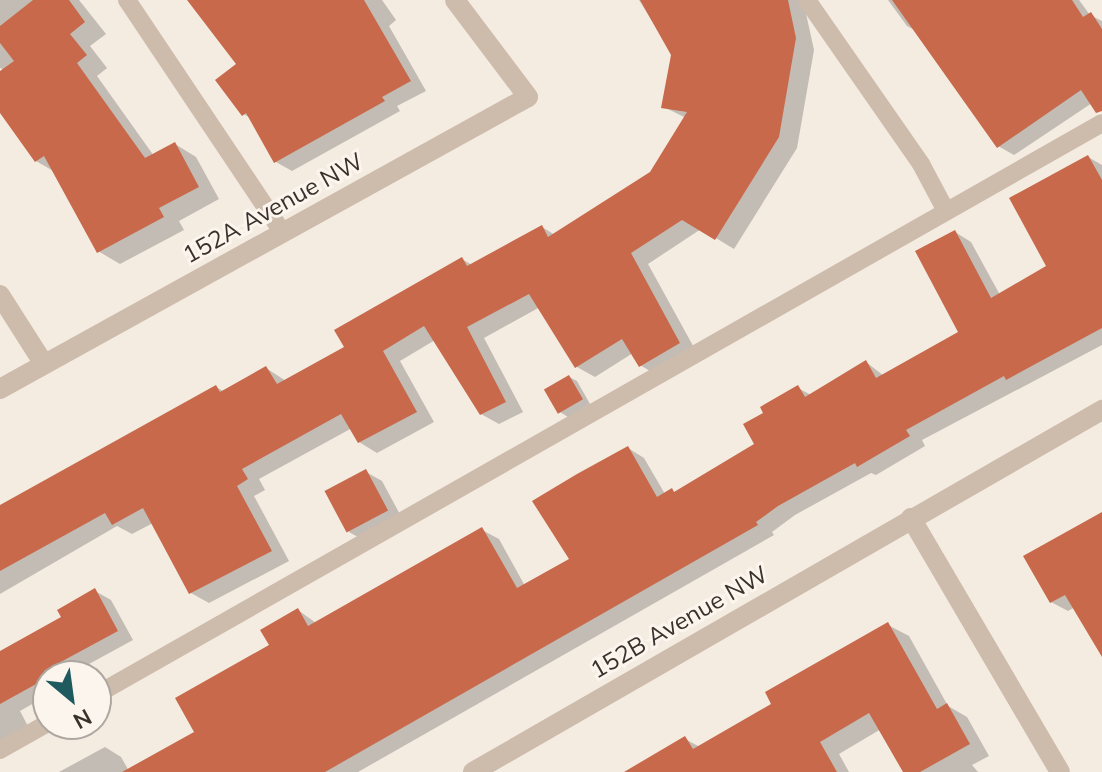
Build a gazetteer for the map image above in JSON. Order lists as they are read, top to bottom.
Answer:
{
  "streets": {
    "street": ["152A Avenue NW", "152B Avenue NW"]
  },
  "north": "bottom right"
}
